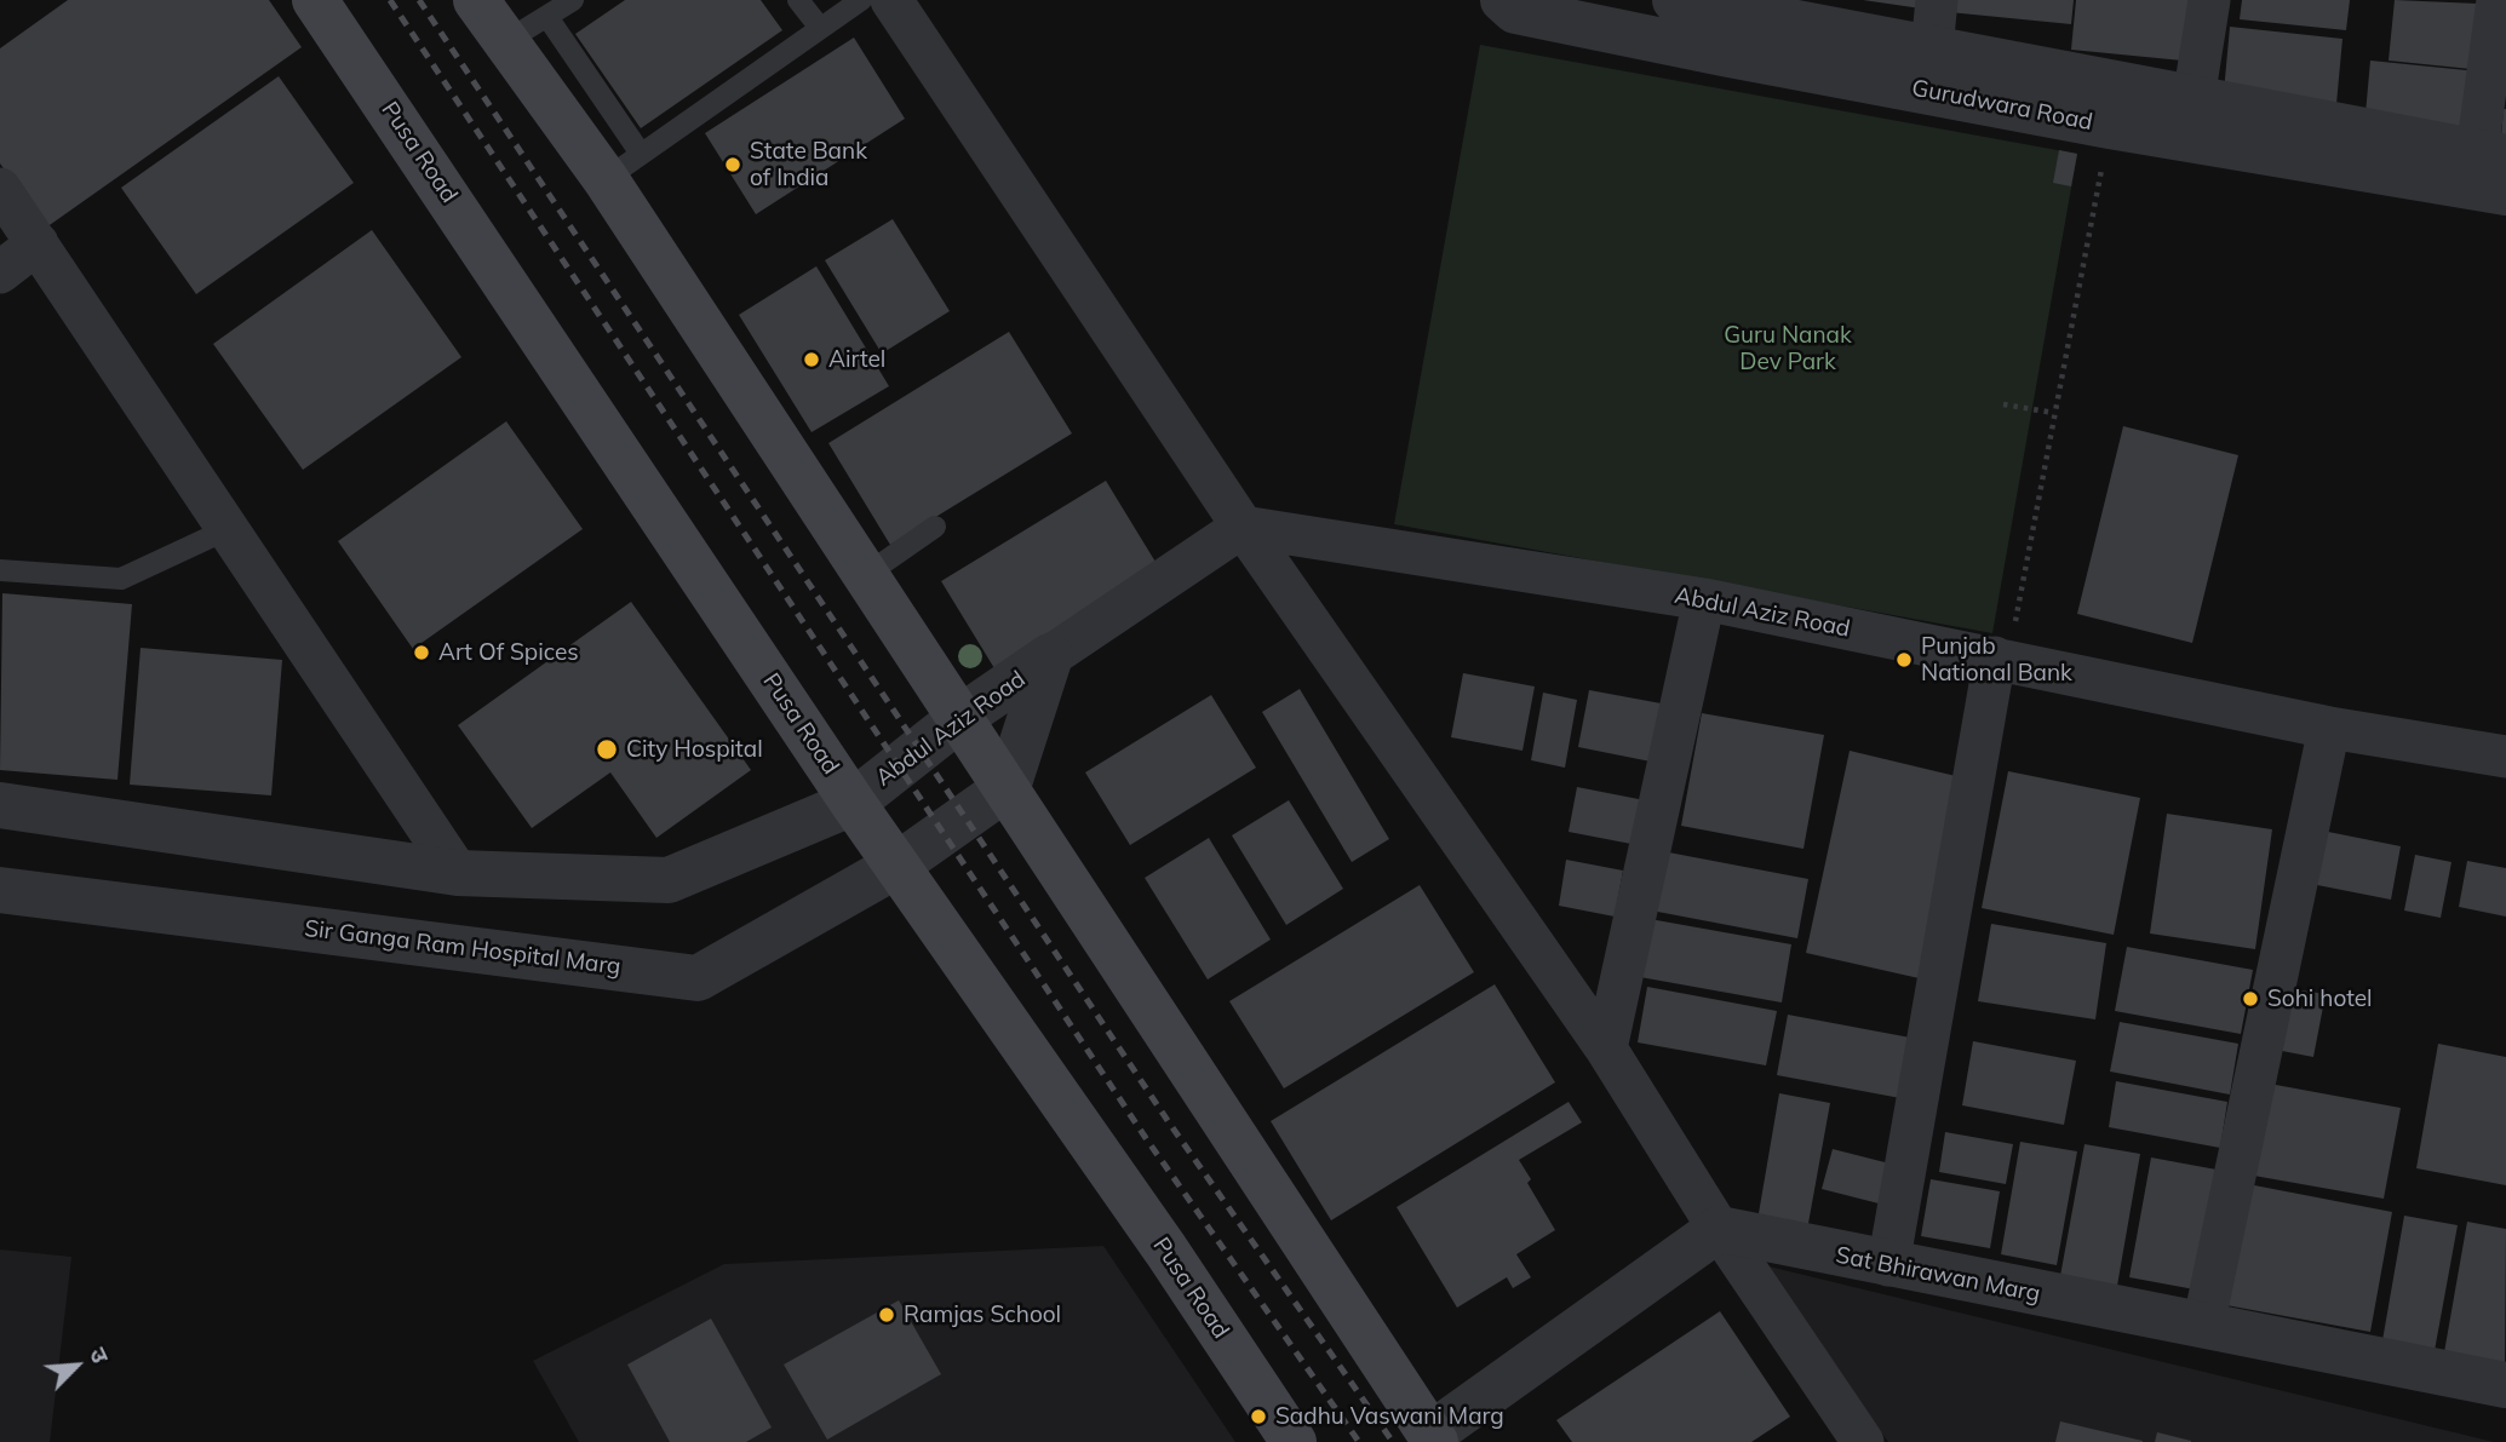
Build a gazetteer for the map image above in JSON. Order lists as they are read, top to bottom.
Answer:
{
  "streets": {
    "main road": ["Pusa Road"],
    "street": [
      "Gurudwara Road",
      "Abdul Aziz Road",
      "Sir Ganga Ram Hospital Marg",
      "Sat Bhirawan Marg"
    ]
  },
  "crossings": [
    ["Pusa Road", "Abdul Aziz Road"],
    ["Pusa Road", "Sir Ganga Ram Hospital Marg"]
  ],
  "parks": ["Guru Nanak Dev Park"],
  "places": [
    "State Bank of India",
    "Airtel",
    "Art Of Spices",
    "Punjab National Bank",
    "City Hospital",
    "Sohi hotel",
    "Ramjas School",
    "Sadhu Vaswani Marg"
  ],
  "north": "top right"
}
